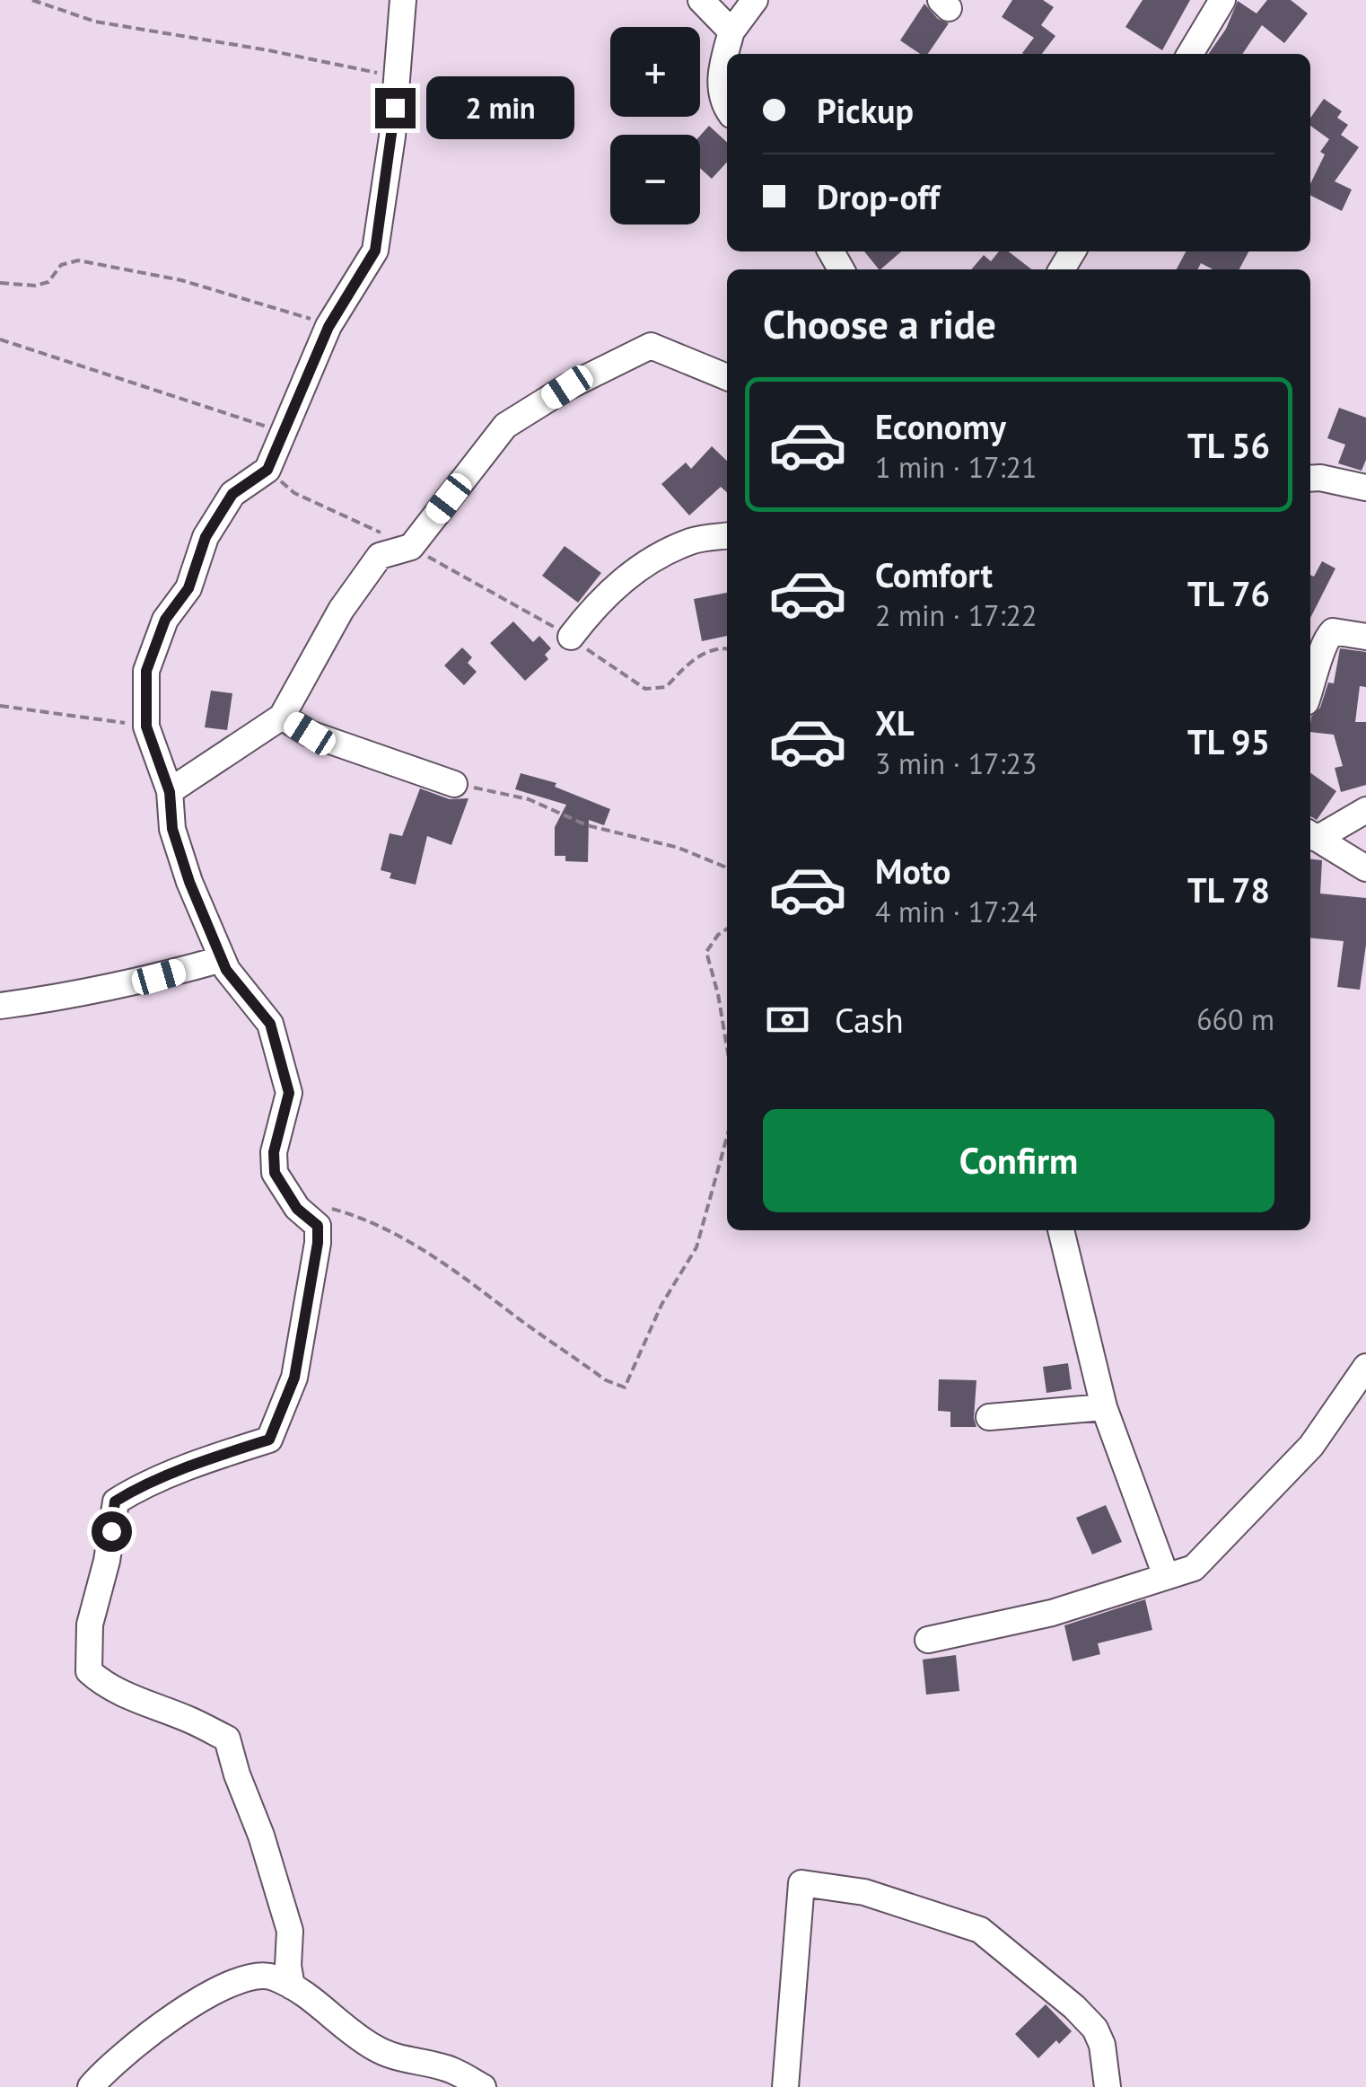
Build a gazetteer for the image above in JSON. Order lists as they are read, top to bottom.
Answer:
{
  "page": {
    "map_buttons": ["+", "−"],
    "banner": ["Pickup", "Drop-off"],
    "bubble": "2 min",
    "heading": "Choose a ride",
    "list": [
      {
        "name": "Economy",
        "note": "1 min · 17:21",
        "value": "TL 56"
      },
      {
        "name": "Comfort",
        "note": "2 min · 17:22",
        "value": "TL 76"
      },
      {
        "name": "XL",
        "note": "3 min · 17:23",
        "value": "TL 95"
      },
      {
        "name": "Moto",
        "note": "4 min · 17:24",
        "value": "TL 78"
      }
    ],
    "pay": ["Cash", "660 m"],
    "buttons": "Confirm"
  }
}
